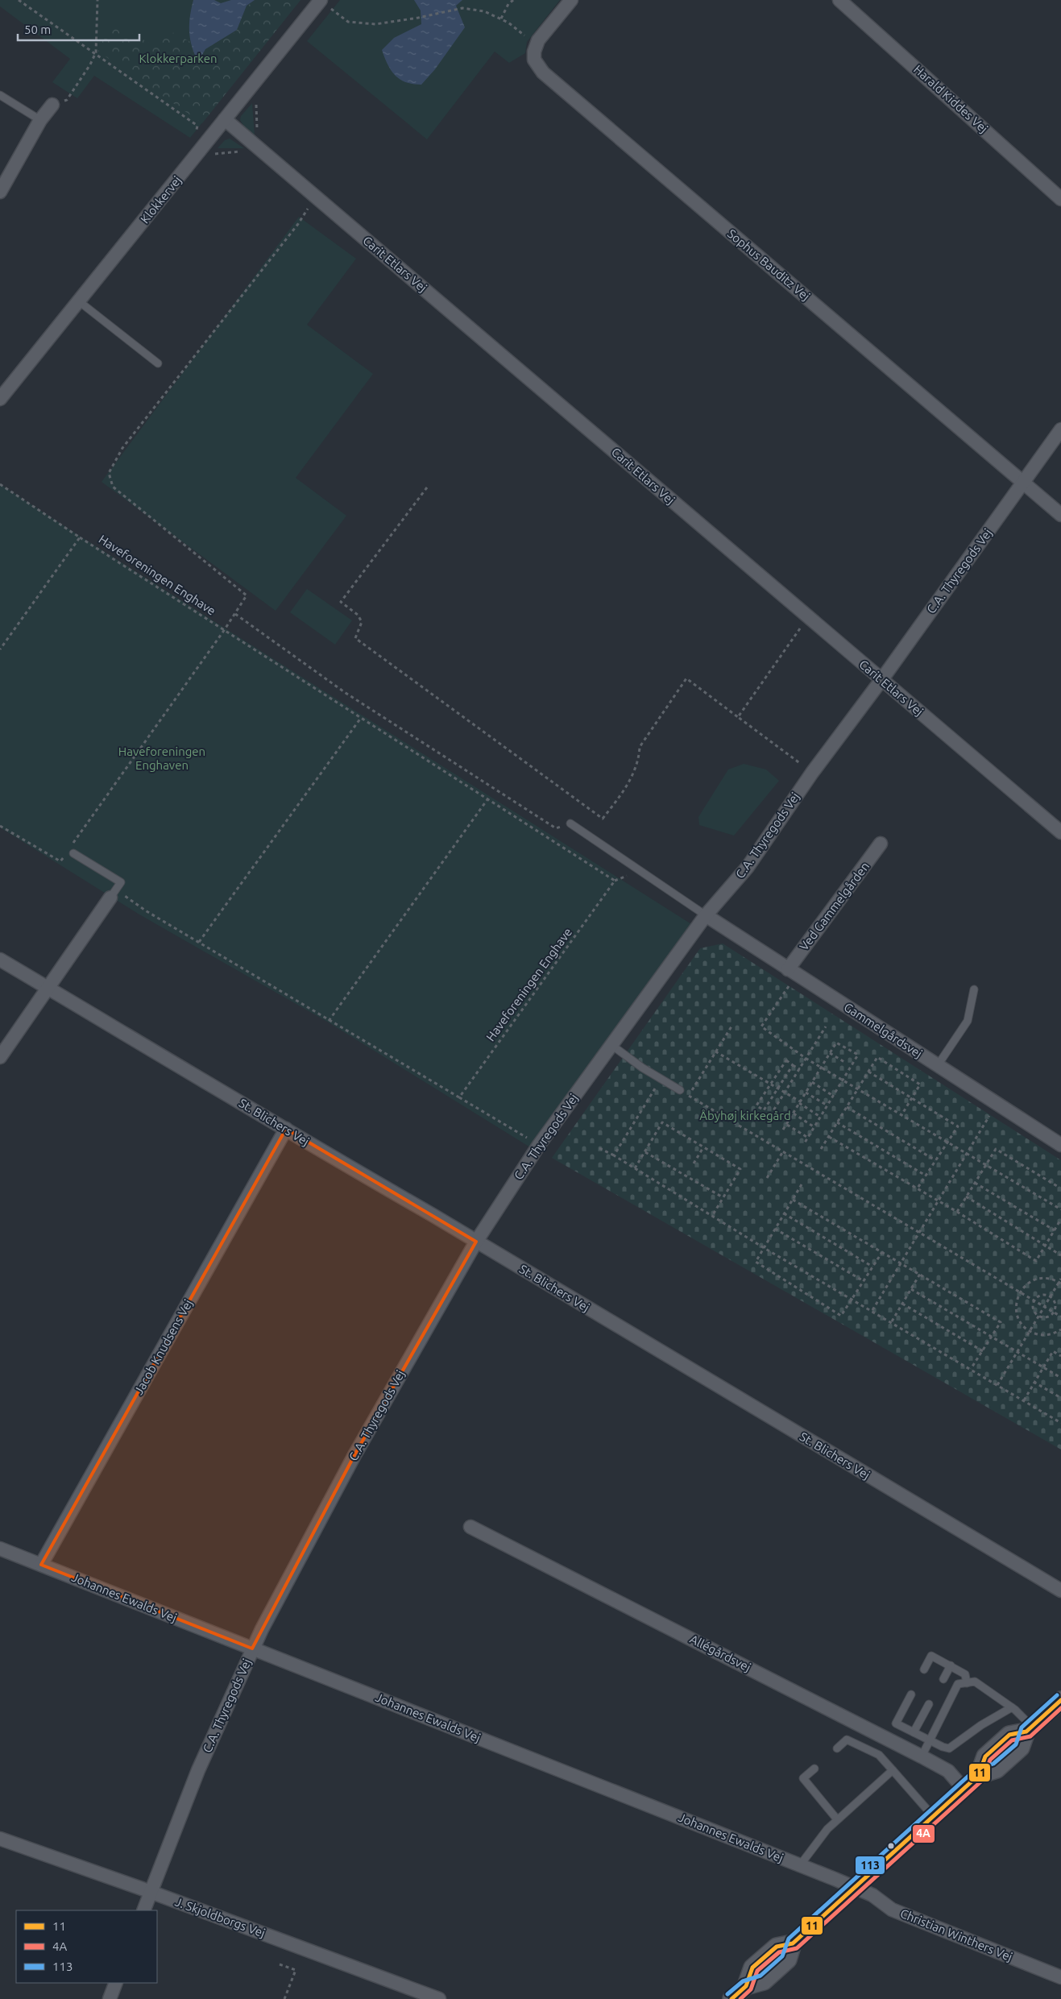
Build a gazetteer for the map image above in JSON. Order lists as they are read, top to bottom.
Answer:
{
  "streets": {
    "street": [
      "Harald Kiddes Vej",
      "Klokkervej",
      "Carit Etlars Vej",
      "Sophus Bauditz Vej",
      "C.A. Thyregods Vej",
      "Ved Gammelgården",
      "Gammelgårdsvej",
      "St. Blichers Vej",
      "Jacob Knudsens Vej",
      "Johannes Ewalds Vej",
      "Allégårdsvej",
      "J. Skjoldborgs Vej",
      "Christian Winthers Vej"
    ],
    "path": ["Haveforeningen Enghave"]
  },
  "crossings": [
    ["Klokkervej", "Carit Etlars Vej"],
    ["Carit Etlars Vej", "C.A. Thyregods Vej"],
    ["Sophus Bauditz Vej", "C.A. Thyregods Vej"],
    ["C.A. Thyregods Vej", "Gammelgårdsvej"],
    ["C.A. Thyregods Vej", "St. Blichers Vej"],
    ["C.A. Thyregods Vej", "Johannes Ewalds Vej"],
    ["C.A. Thyregods Vej", "J. Skjoldborgs Vej"],
    ["Ved Gammelgården", "Gammelgårdsvej"],
    ["St. Blichers Vej", "Jacob Knudsens Vej"],
    ["Jacob Knudsens Vej", "Johannes Ewalds Vej"],
    ["Johannes Ewalds Vej", "Christian Winthers Vej"]
  ],
  "parks": ["Klokkerparken", "Haveforeningen Enghaven", "Åbyhøj kirkegård"],
  "lines": ["transit line 113", "transit line 11", "transit line 4A"],
  "legend": ["11", "4A", "113"],
  "scale_bar": "50 m"
}
